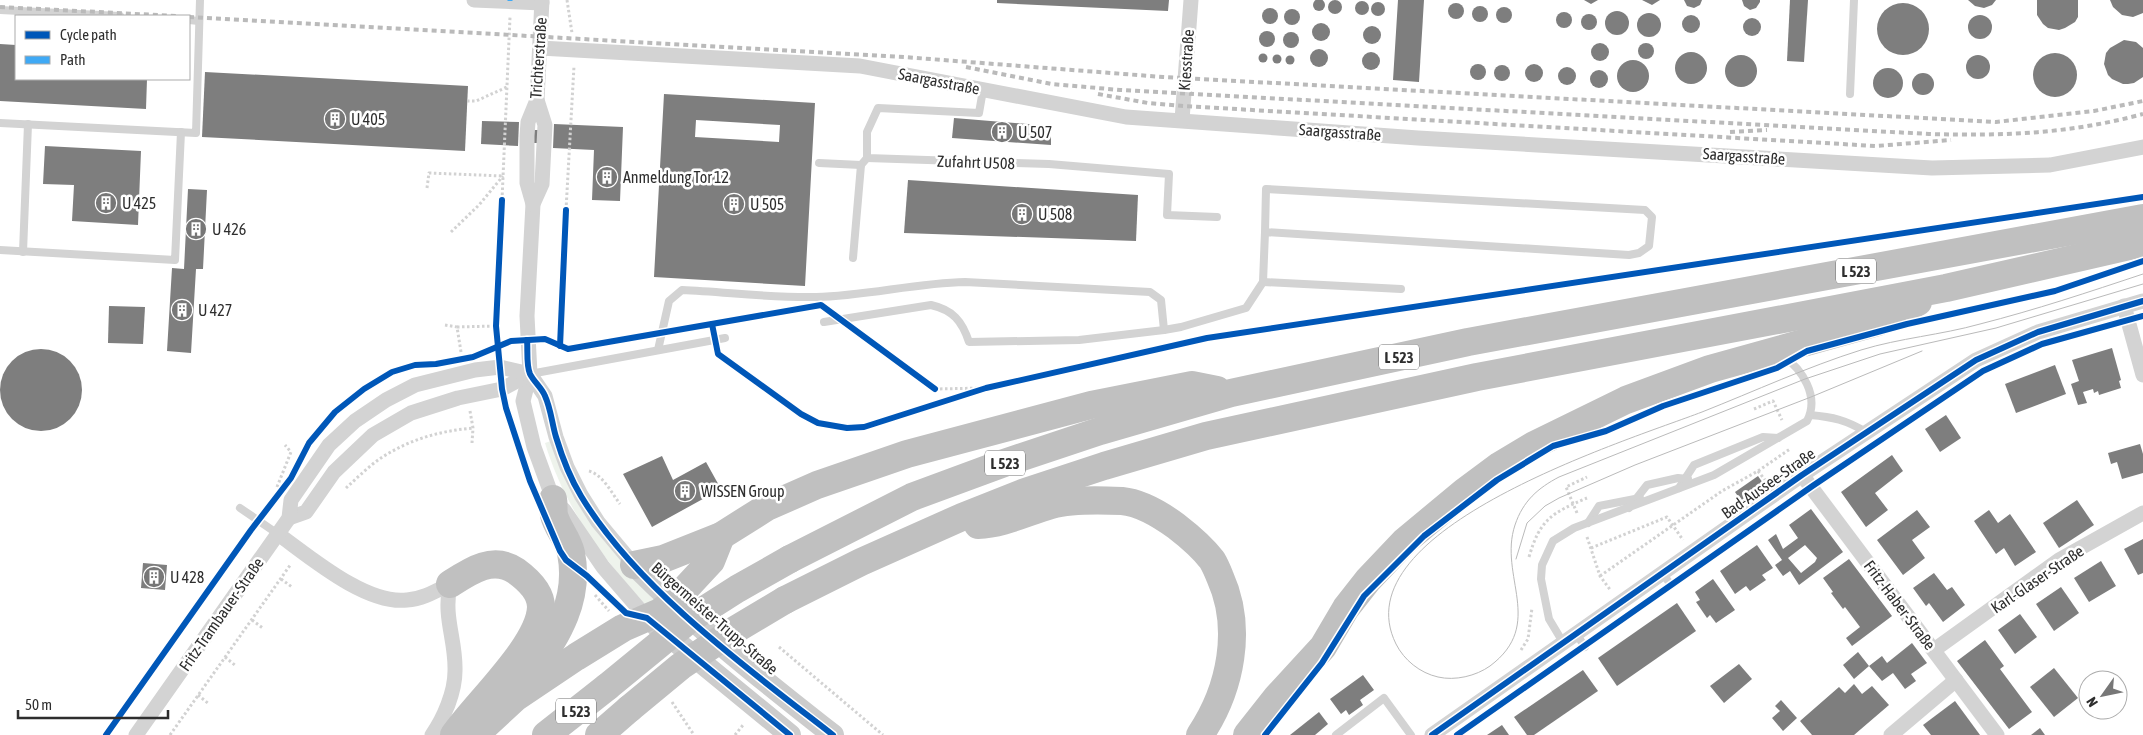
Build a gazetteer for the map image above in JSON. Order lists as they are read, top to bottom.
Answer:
{
  "streets": {
    "highway": ["L 523"],
    "street": [
      "Trichterstraße",
      "Kiesstraße",
      "Saargasstraße",
      "Bad-Aussee-Straße",
      "Karl-Glaser-Straße",
      "Fritz-Haber-Straße",
      "Fritz-Trambauer-Straße",
      "Bürgermeister-Trupp-Straße"
    ],
    "lane": ["Zufahrt U508"]
  },
  "crossings": [
    ["Trichterstraße", "Saargasstraße"],
    ["Trichterstraße", "Fritz-Trambauer-Straße"],
    ["Trichterstraße", "Bürgermeister-Trupp-Straße"],
    ["Kiesstraße", "Saargasstraße"],
    ["Bad-Aussee-Straße", "Fritz-Haber-Straße"],
    ["Karl-Glaser-Straße", "Fritz-Haber-Straße"],
    ["Fritz-Trambauer-Straße", "Bürgermeister-Trupp-Straße"]
  ],
  "places": {
    "building": [
      "U 405",
      "U 507",
      "Anmeldung Tor 12",
      "U 425",
      "U 505",
      "U 508",
      "U 426",
      "U 427",
      "WISSEN Group",
      "U 428"
    ]
  },
  "legend": ["Cycle path", "Path"],
  "scale_bar": "50 m",
  "north": "bottom left"
}
